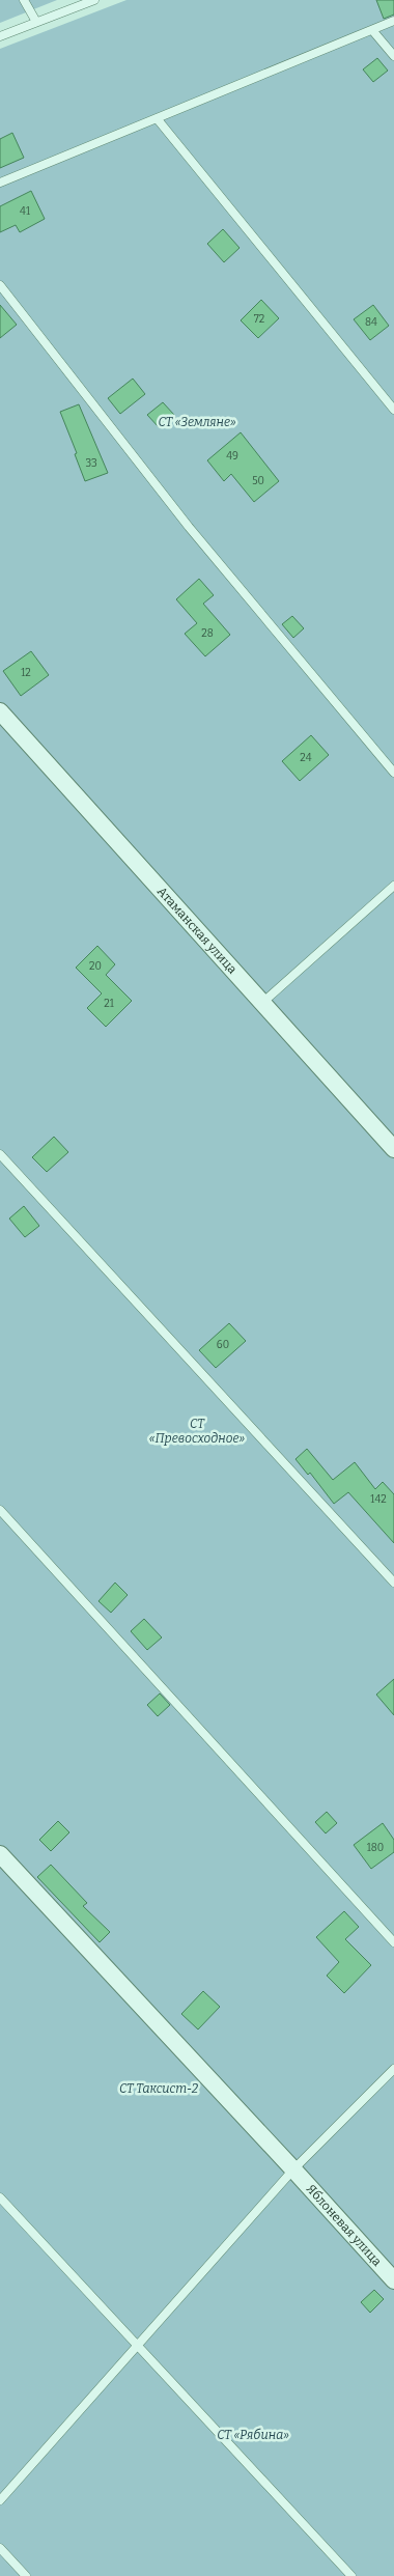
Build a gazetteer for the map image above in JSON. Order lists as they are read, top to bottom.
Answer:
{
  "streets": {
    "street": ["Атаманская улица", "Яблоневая улица"]
  },
  "parks": [
    "СТ «Земляне»",
    "СТ «Превосходное»",
    "СТ Таксист-2",
    "СТ «Рябина»"
  ],
  "house_numbers": [
    "41",
    "72",
    "84",
    "49",
    "33",
    "50",
    "28",
    "12",
    "24",
    "20",
    "21",
    "60",
    "142",
    "180"
  ]
}
